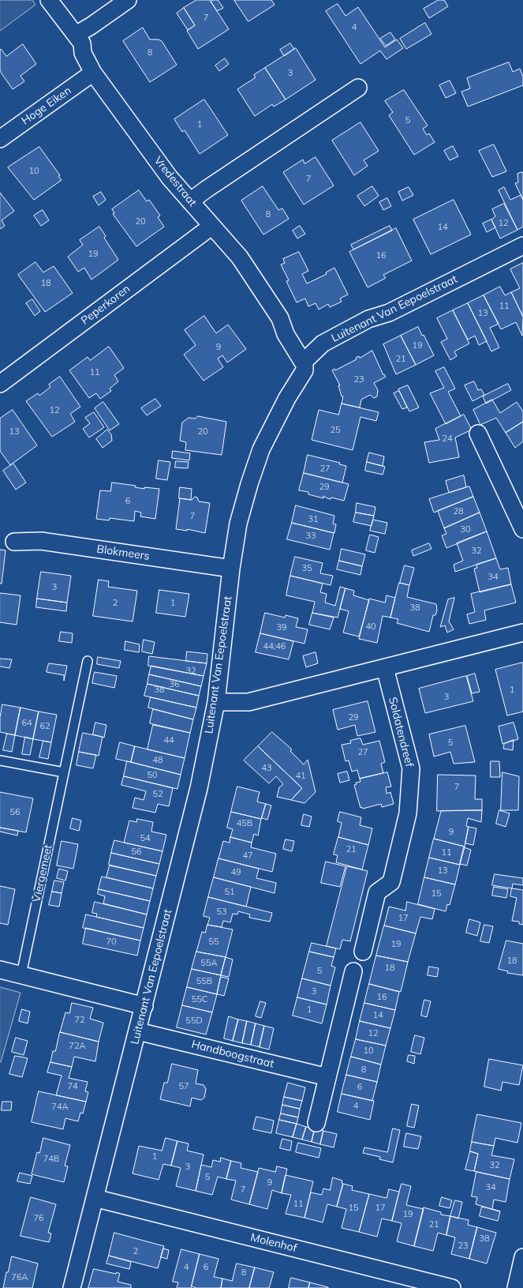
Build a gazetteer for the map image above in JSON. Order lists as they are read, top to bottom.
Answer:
{
  "streets": {
    "street": [
      "Hoge Eiken",
      "Vredestraat",
      "Peperkoren",
      "Luitenant Van Eepoelstraat",
      "Blokmeers",
      "Soldatendreef",
      "Handboogstraat",
      "Molenhof"
    ],
    "lane": ["Viergemeet"]
  },
  "crossings": [
    ["Hoge Eiken", "Vredestraat"],
    ["Vredestraat", "Peperkoren"],
    ["Vredestraat", "Luitenant Van Eepoelstraat"],
    ["Luitenant Van Eepoelstraat", "Blokmeers"],
    ["Luitenant Van Eepoelstraat", "Handboogstraat"],
    ["Luitenant Van Eepoelstraat", "Molenhof"]
  ],
  "house_numbers": [
    "7",
    "4",
    "8",
    "3",
    "5",
    "1",
    "10",
    "7",
    "8",
    "20",
    "12",
    "14",
    "19",
    "16",
    "18",
    "11",
    "13",
    "19",
    "9",
    "21",
    "11",
    "23",
    "12",
    "25",
    "13",
    "20",
    "24",
    "27",
    "29",
    "6",
    "28",
    "7",
    "31",
    "30",
    "33",
    "32",
    "35",
    "34",
    "3",
    "2",
    "1",
    "38",
    "40",
    "39",
    "44;46",
    "32",
    "36",
    "38",
    "1",
    "3",
    "29",
    "64",
    "62",
    "44",
    "5",
    "27",
    "48",
    "43",
    "50",
    "41",
    "7",
    "52",
    "56",
    "45B",
    "9",
    "54",
    "21",
    "56",
    "11",
    "47",
    "13",
    "49",
    "51",
    "15",
    "53",
    "17",
    "70",
    "55",
    "19",
    "18",
    "55A",
    "18",
    "5",
    "55B",
    "3",
    "16",
    "55C",
    "1",
    "14",
    "72",
    "55D",
    "12",
    "72A",
    "10",
    "8",
    "74",
    "57",
    "6",
    "4",
    "74A",
    "1",
    "74B",
    "32",
    "3",
    "5",
    "9",
    "34",
    "7",
    "11",
    "15",
    "17",
    "19",
    "76",
    "21",
    "38",
    "23",
    "2",
    "4",
    "6",
    "8",
    "76A"
  ]
}
